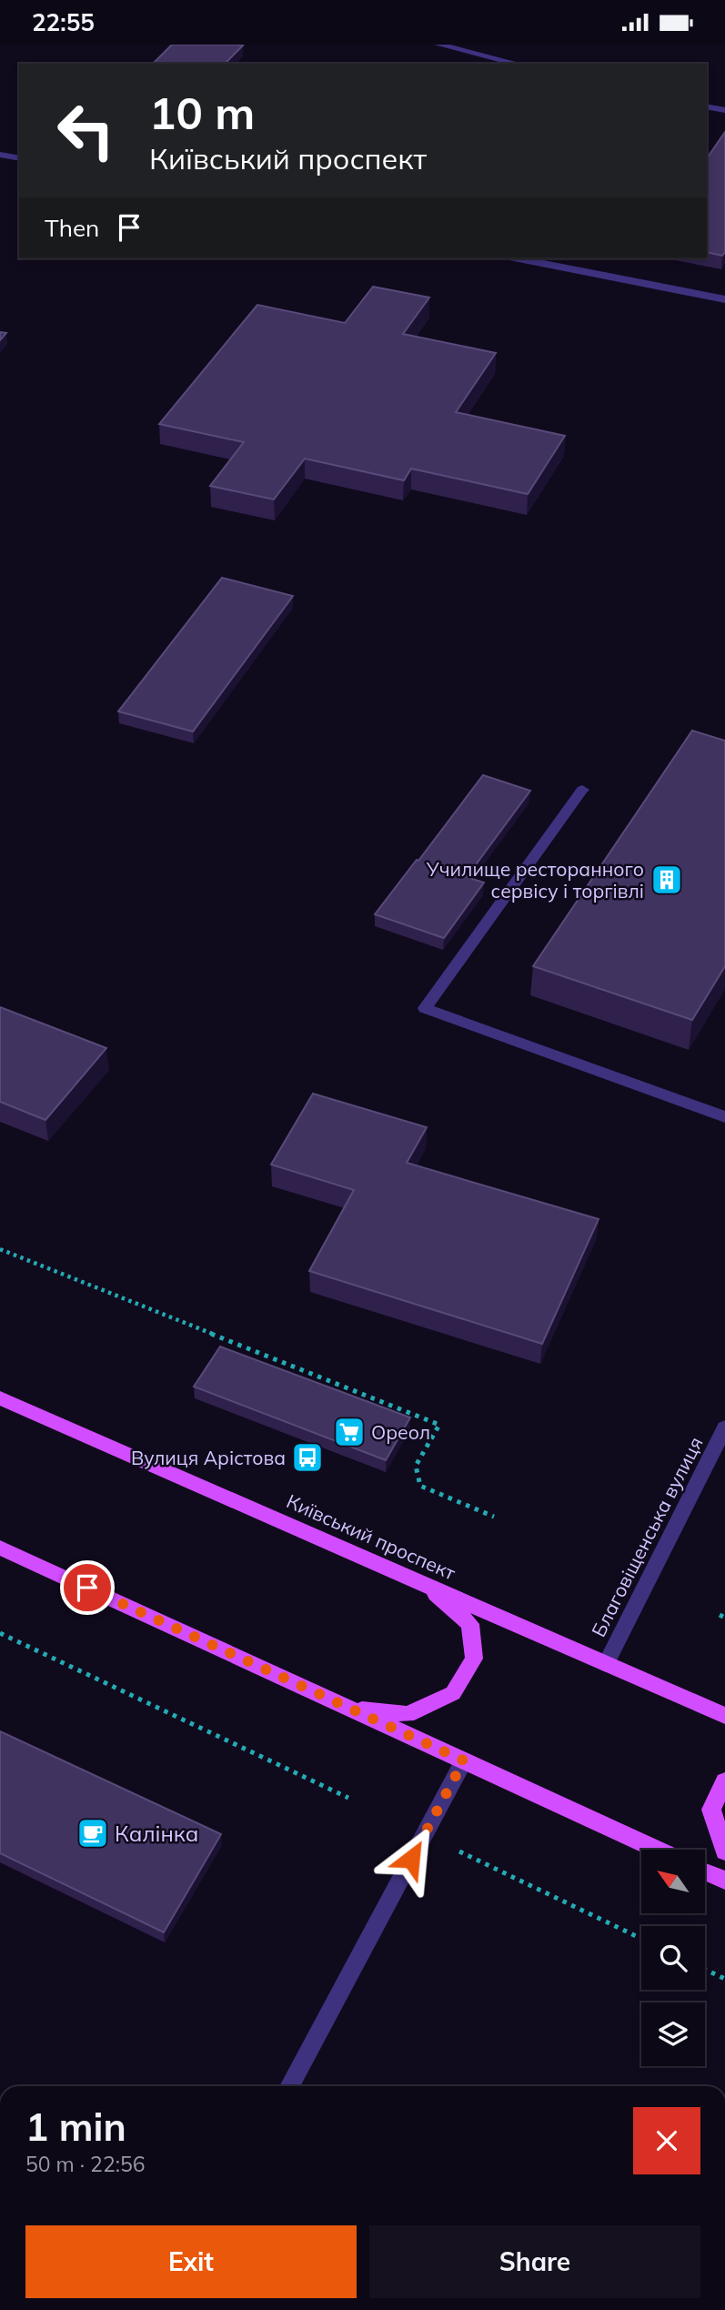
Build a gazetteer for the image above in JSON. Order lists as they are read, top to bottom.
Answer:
{
  "streets": {
    "main road": ["Київський проспект"],
    "street": ["Благовіщенська вулиця"]
  },
  "crossings": [
    ["Київський проспект", "Благовіщенська вулиця"]
  ],
  "places": {
    "building": ["Училище ресторанного сервісу і торгівлі"],
    "supermarket": ["Ореол"],
    "bus stop": ["Вулиця Арістова"],
    "cafe": ["Калінка"]
  },
  "north": "top left",
  "page": {
    "status": "22:55",
    "turn": ["10 m", "Київський проспект"],
    "then": "Then",
    "heading": ["1 min", "50 m · 22:56"],
    "buttons": ["Exit", "Share"]
  }
}
